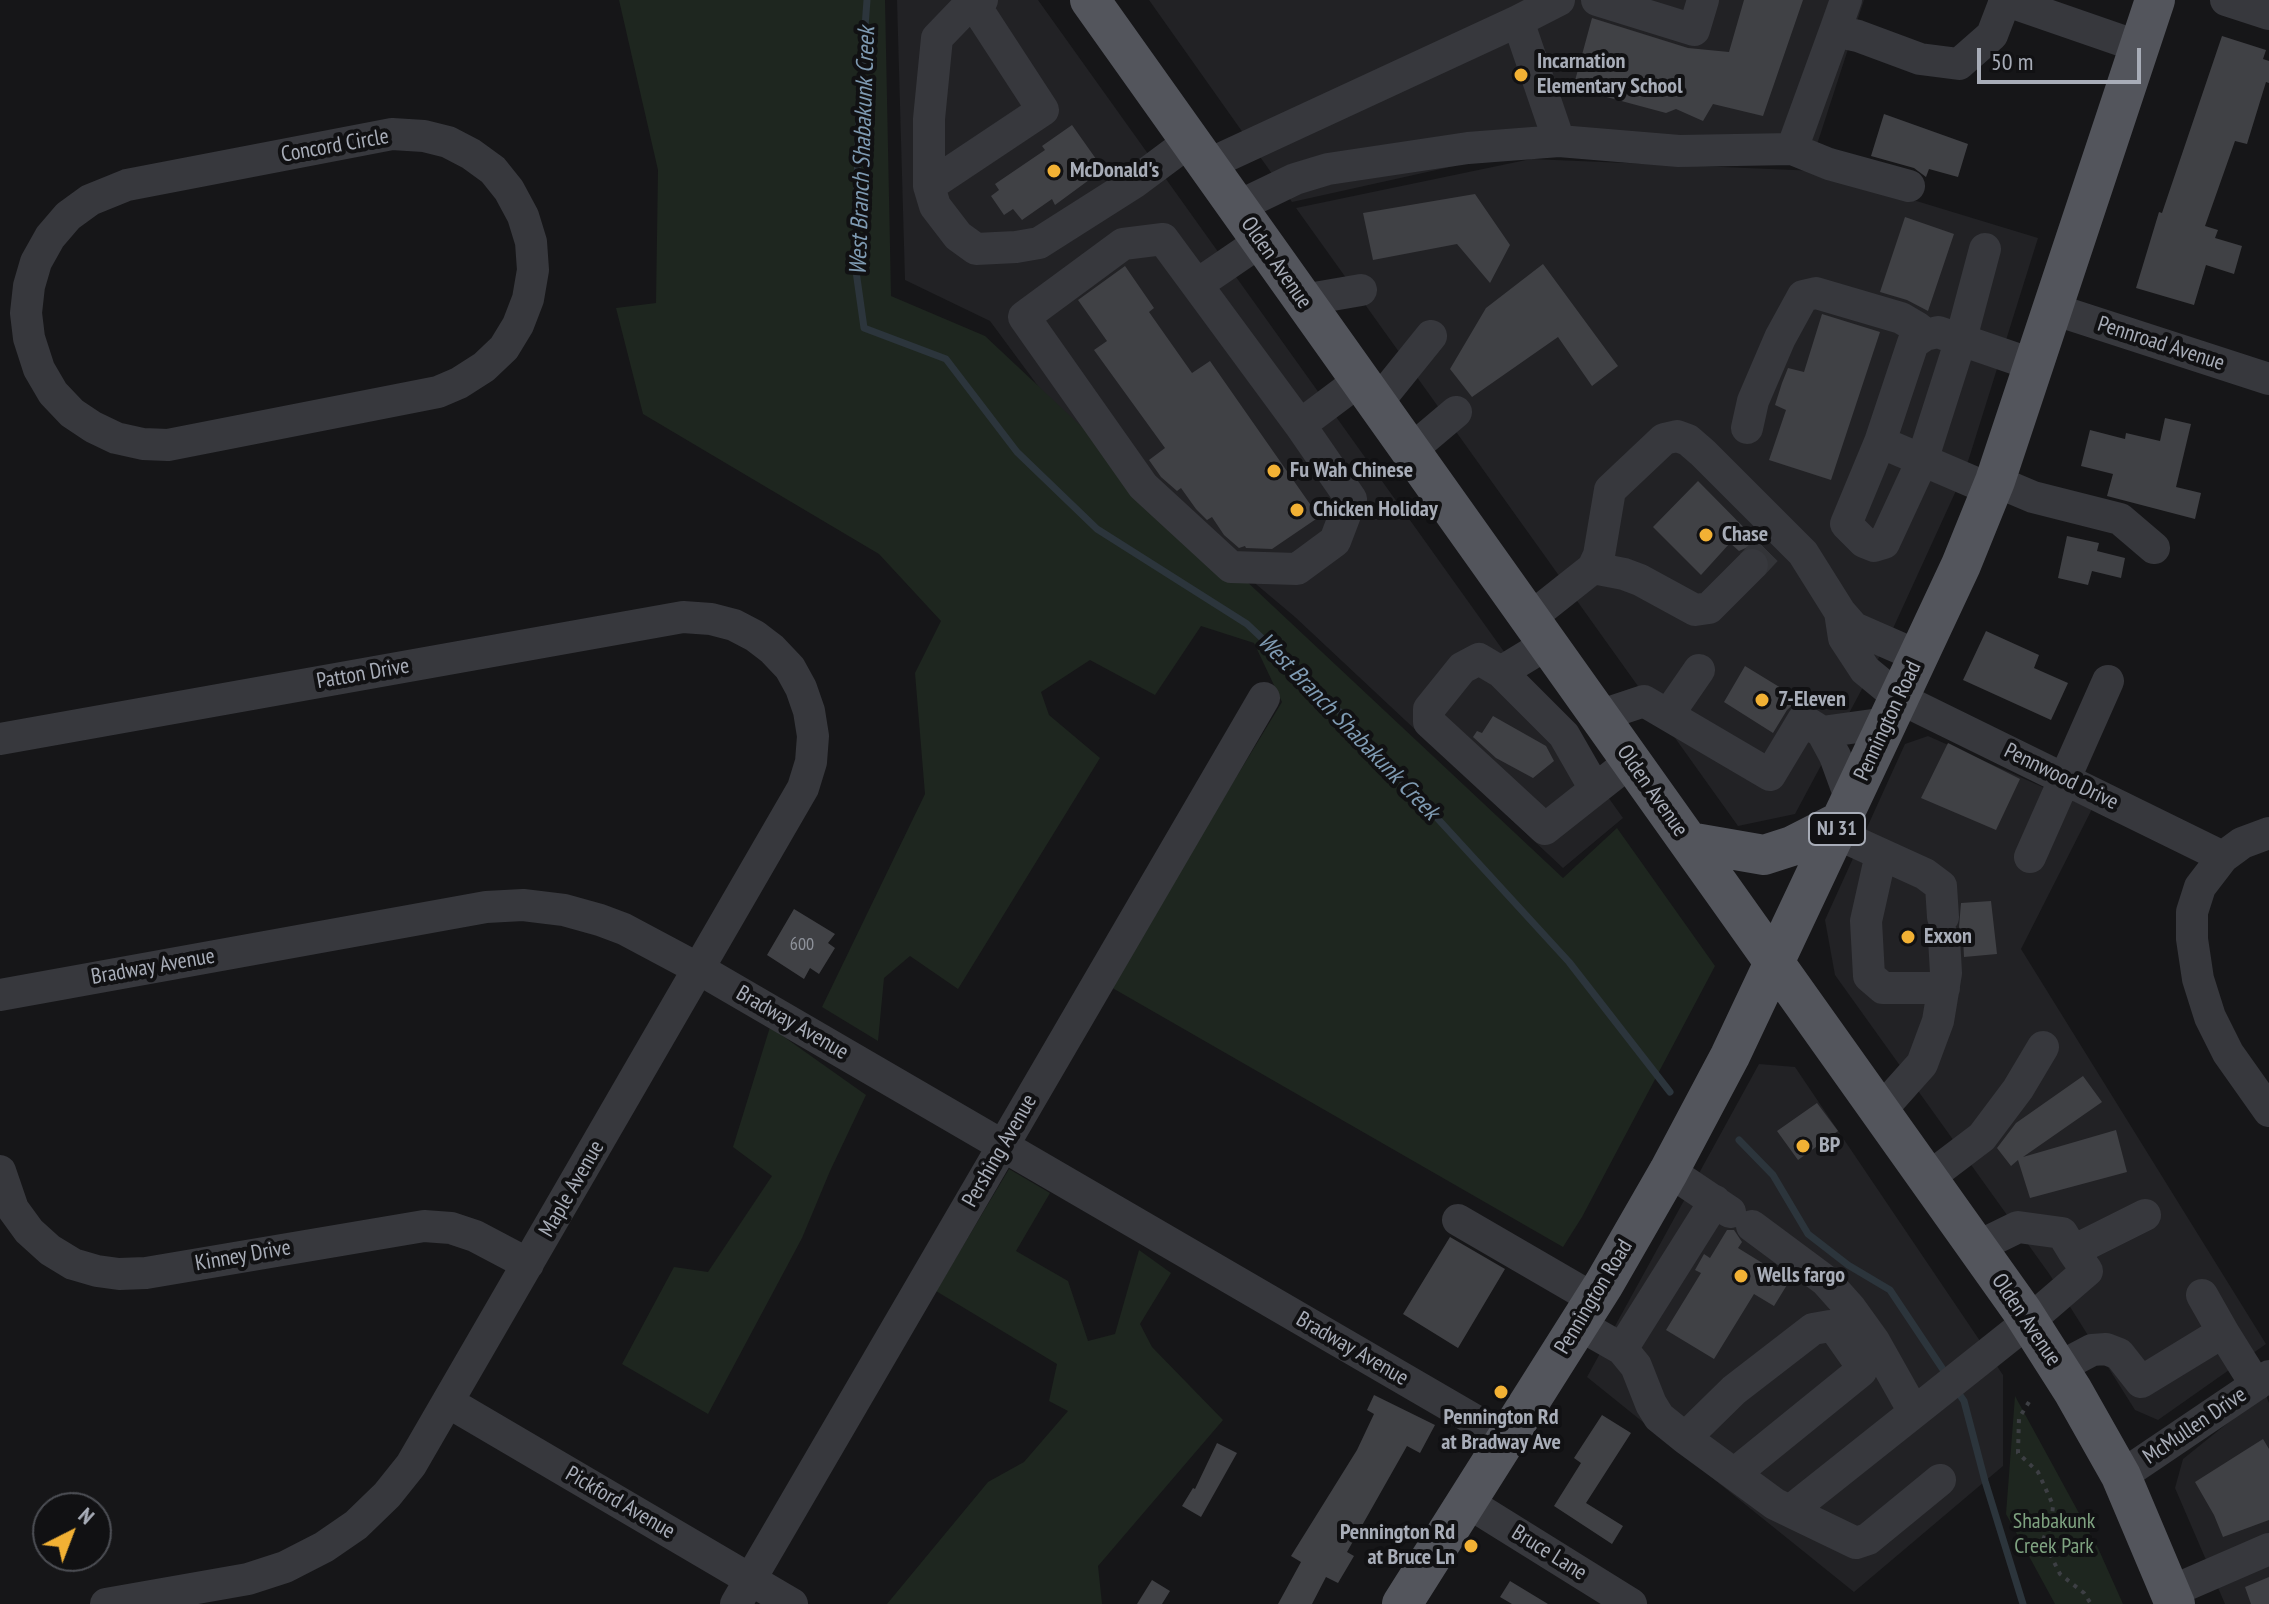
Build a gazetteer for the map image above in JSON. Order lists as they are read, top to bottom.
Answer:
{
  "streets": {
    "main road": ["Olden Avenue", "Pennington Road", "NJ 31"],
    "street": [
      "Concord Circle",
      "Pennroad Avenue",
      "Patton Drive",
      "Pennwood Drive",
      "Bradway Avenue",
      "Pershing Avenue",
      "Maple Avenue",
      "Kinney Drive",
      "McMullen Drive",
      "Pickford Avenue",
      "Bruce Lane"
    ]
  },
  "crossings": [
    ["Olden Avenue", "Pennington Road"],
    ["Olden Avenue", "McMullen Drive"],
    ["Pennroad Avenue", "Pennington Road"],
    ["Patton Drive", "Maple Avenue"],
    ["Pennington Road", "Pennwood Drive"],
    ["Pennington Road", "Bradway Avenue"],
    ["Pennington Road", "Bruce Lane"],
    ["Bradway Avenue", "Pershing Avenue"],
    ["Bradway Avenue", "Maple Avenue"],
    ["Pershing Avenue", "Pickford Avenue"],
    ["Maple Avenue", "Kinney Drive"],
    ["Maple Avenue", "Pickford Avenue"]
  ],
  "water": ["West Branch Shabakunk Creek"],
  "parks": ["Shabakunk Creek Park"],
  "places": [
    "Incarnation Elementary School",
    "McDonald's",
    "Fu Wah Chinese",
    "Chicken Holiday",
    "Chase",
    "7-Eleven",
    "Exxon",
    "BP",
    "Wells fargo",
    "Pennington Rd at Bradway Ave",
    "Pennington Rd at Bruce Ln"
  ],
  "house_numbers": ["600"],
  "scale_bar": "50 m",
  "north": "top right"
}
